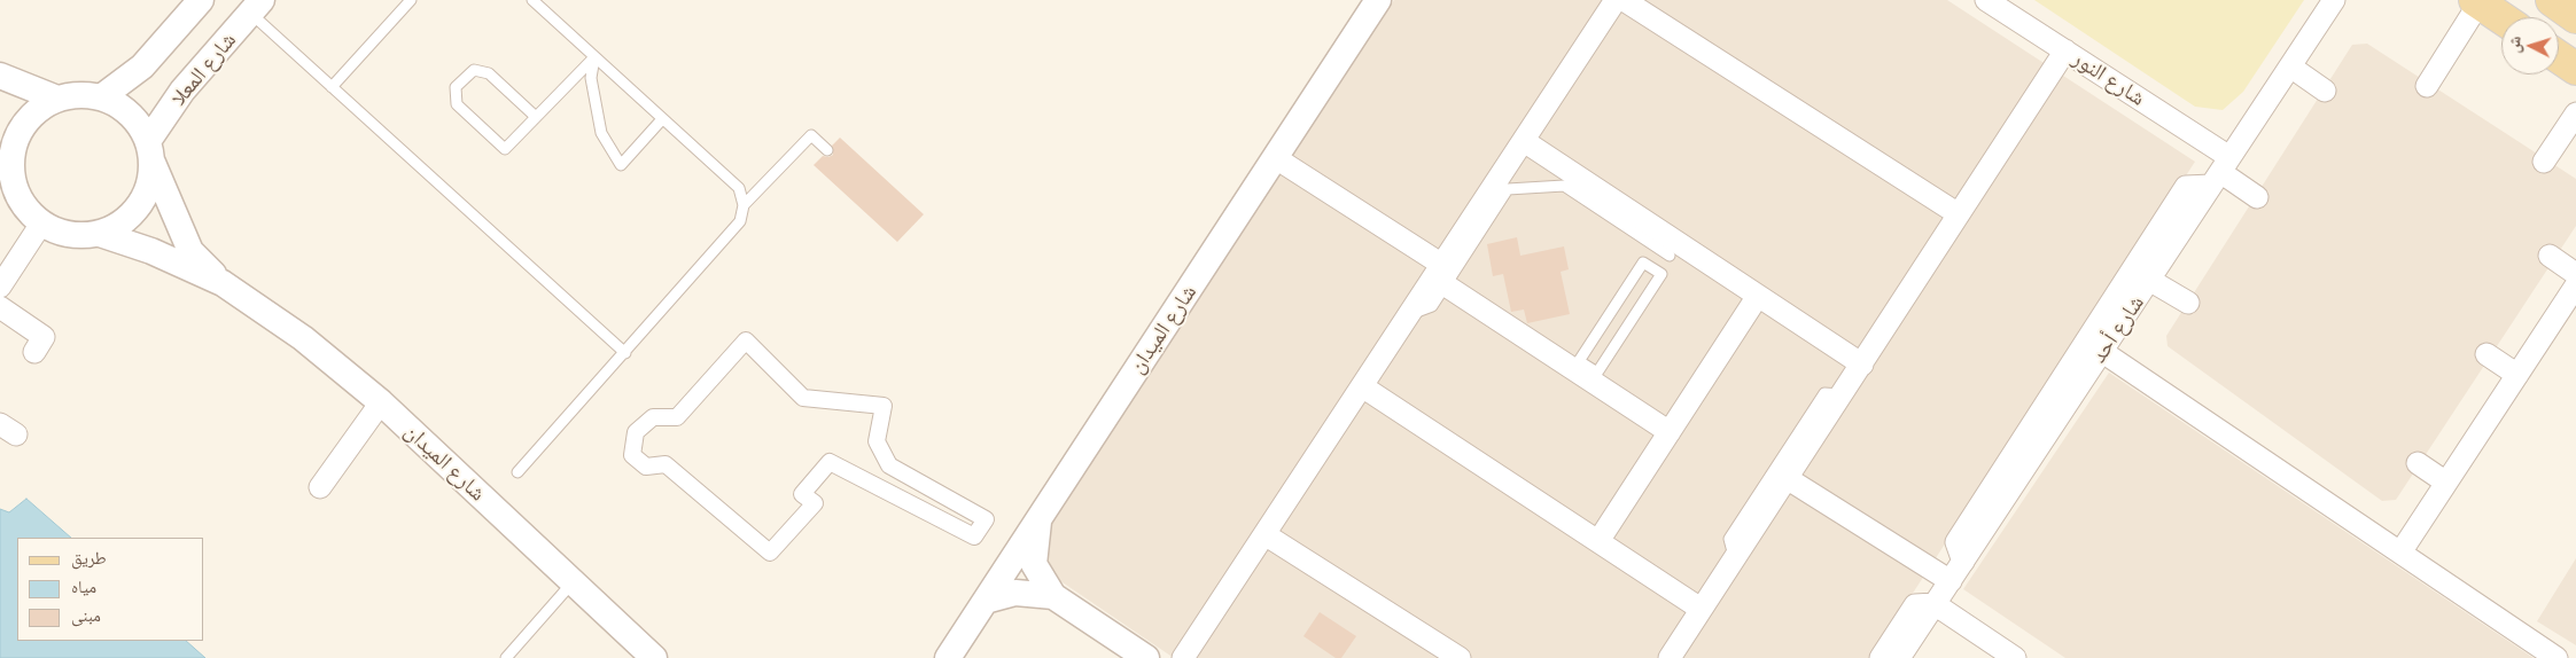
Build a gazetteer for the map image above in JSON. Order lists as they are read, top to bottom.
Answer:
{
  "streets": {
    "street": [
      "شارع المعلا",
      "شارع النور",
      "شارع الميدان",
      "شارع أحد"
    ]
  },
  "crossings": [
    ["شارع المعلا", "شارع الميدان"],
    ["شارع النور", "شارع أحد"]
  ],
  "legend": ["طريق", "مياه", "مبنى"],
  "north": "left"
}
